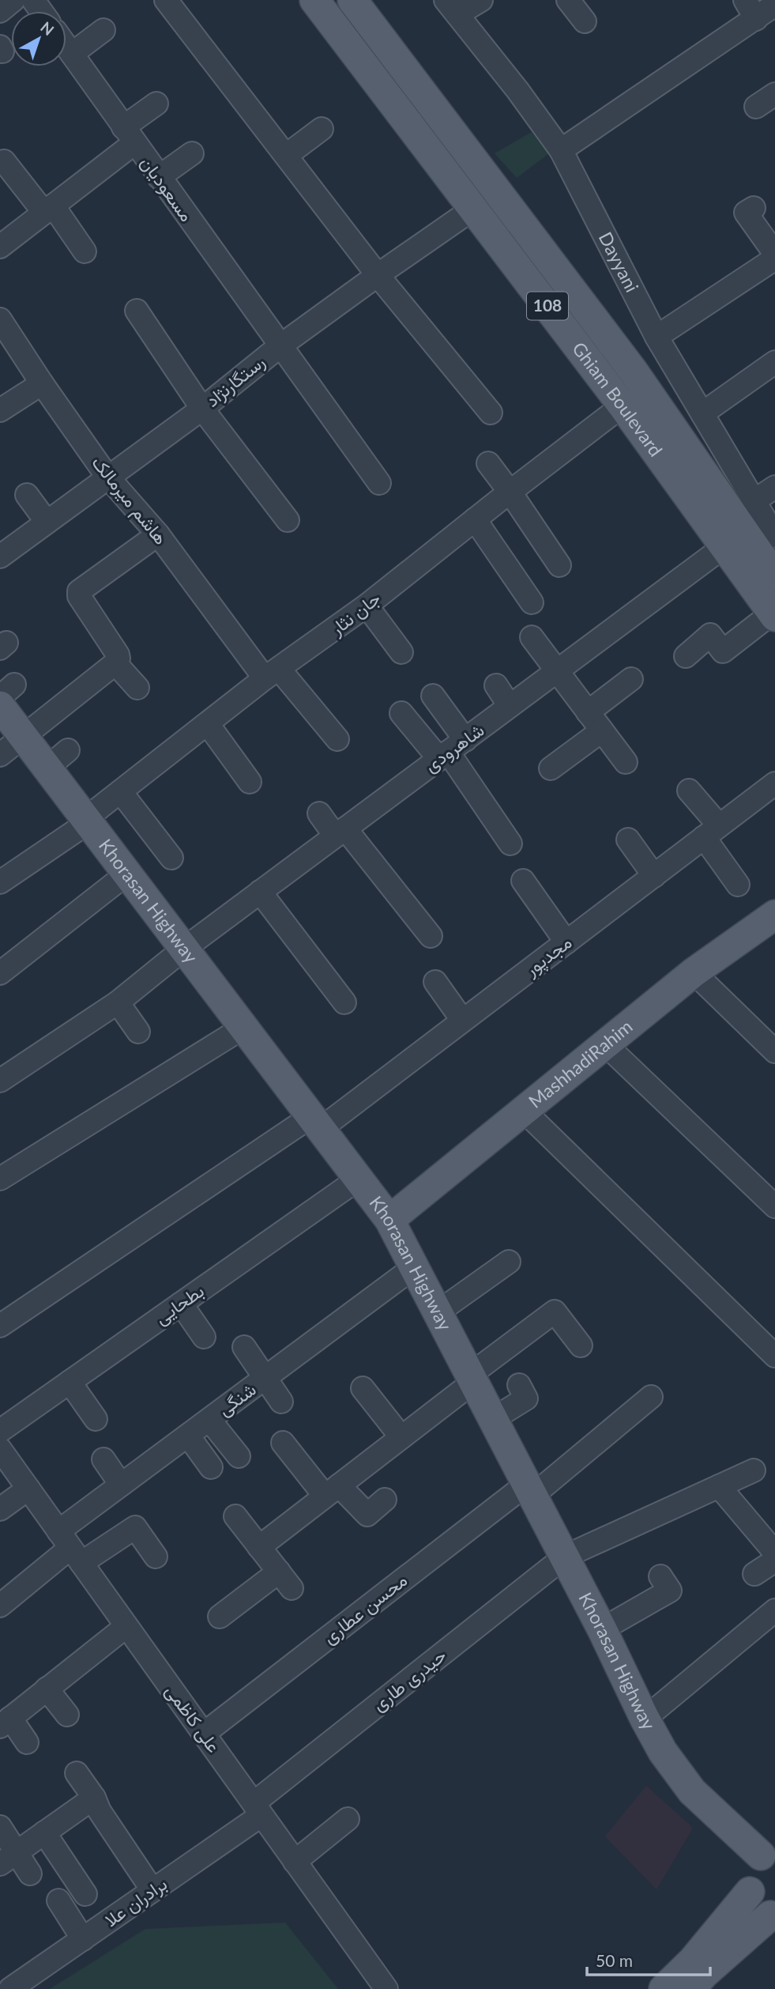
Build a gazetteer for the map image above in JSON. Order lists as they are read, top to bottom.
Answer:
{
  "streets": {
    "main road": [
      "108",
      "Ghiam Boulevard",
      "Khorasan Highway",
      "MashhadiRahim"
    ],
    "street": [
      "مسعودیان",
      "Dayyani",
      "رستگارنژاد",
      "هاشم میرمالک",
      "جان نثار",
      "شاهرودی",
      "مجدپور",
      "بطحایی",
      "شنگی",
      "محسن عطاری",
      "حیدری طاری",
      "علی کاظمی",
      "برادران علا"
    ]
  },
  "crossings": [
    ["مسعودیان", "رستگارنژاد"],
    ["رستگارنژاد", "Ghiam Boulevard"],
    ["رستگارنژاد", "هاشم میرمالک"],
    ["Ghiam Boulevard", "جان نثار"],
    ["Ghiam Boulevard", "شاهرودی"],
    ["هاشم میرمالک", "جان نثار"],
    ["جان نثار", "Khorasan Highway"],
    ["شاهرودی", "Khorasan Highway"],
    ["Khorasan Highway", "مجدپور"],
    ["Khorasan Highway", "MashhadiRahim"],
    ["Khorasan Highway", "بطحایی"],
    ["Khorasan Highway", "شنگی"],
    ["Khorasan Highway", "محسن عطاری"],
    ["Khorasan Highway", "حیدری طاری"],
    ["شنگی", "علی کاظمی"],
    ["محسن عطاری", "علی کاظمی"],
    ["حیدری طاری", "علی کاظمی"],
    ["حیدری طاری", "برادران علا"],
    ["علی کاظمی", "برادران علا"]
  ],
  "scale_bar": "50 m",
  "north": "top right"
}
